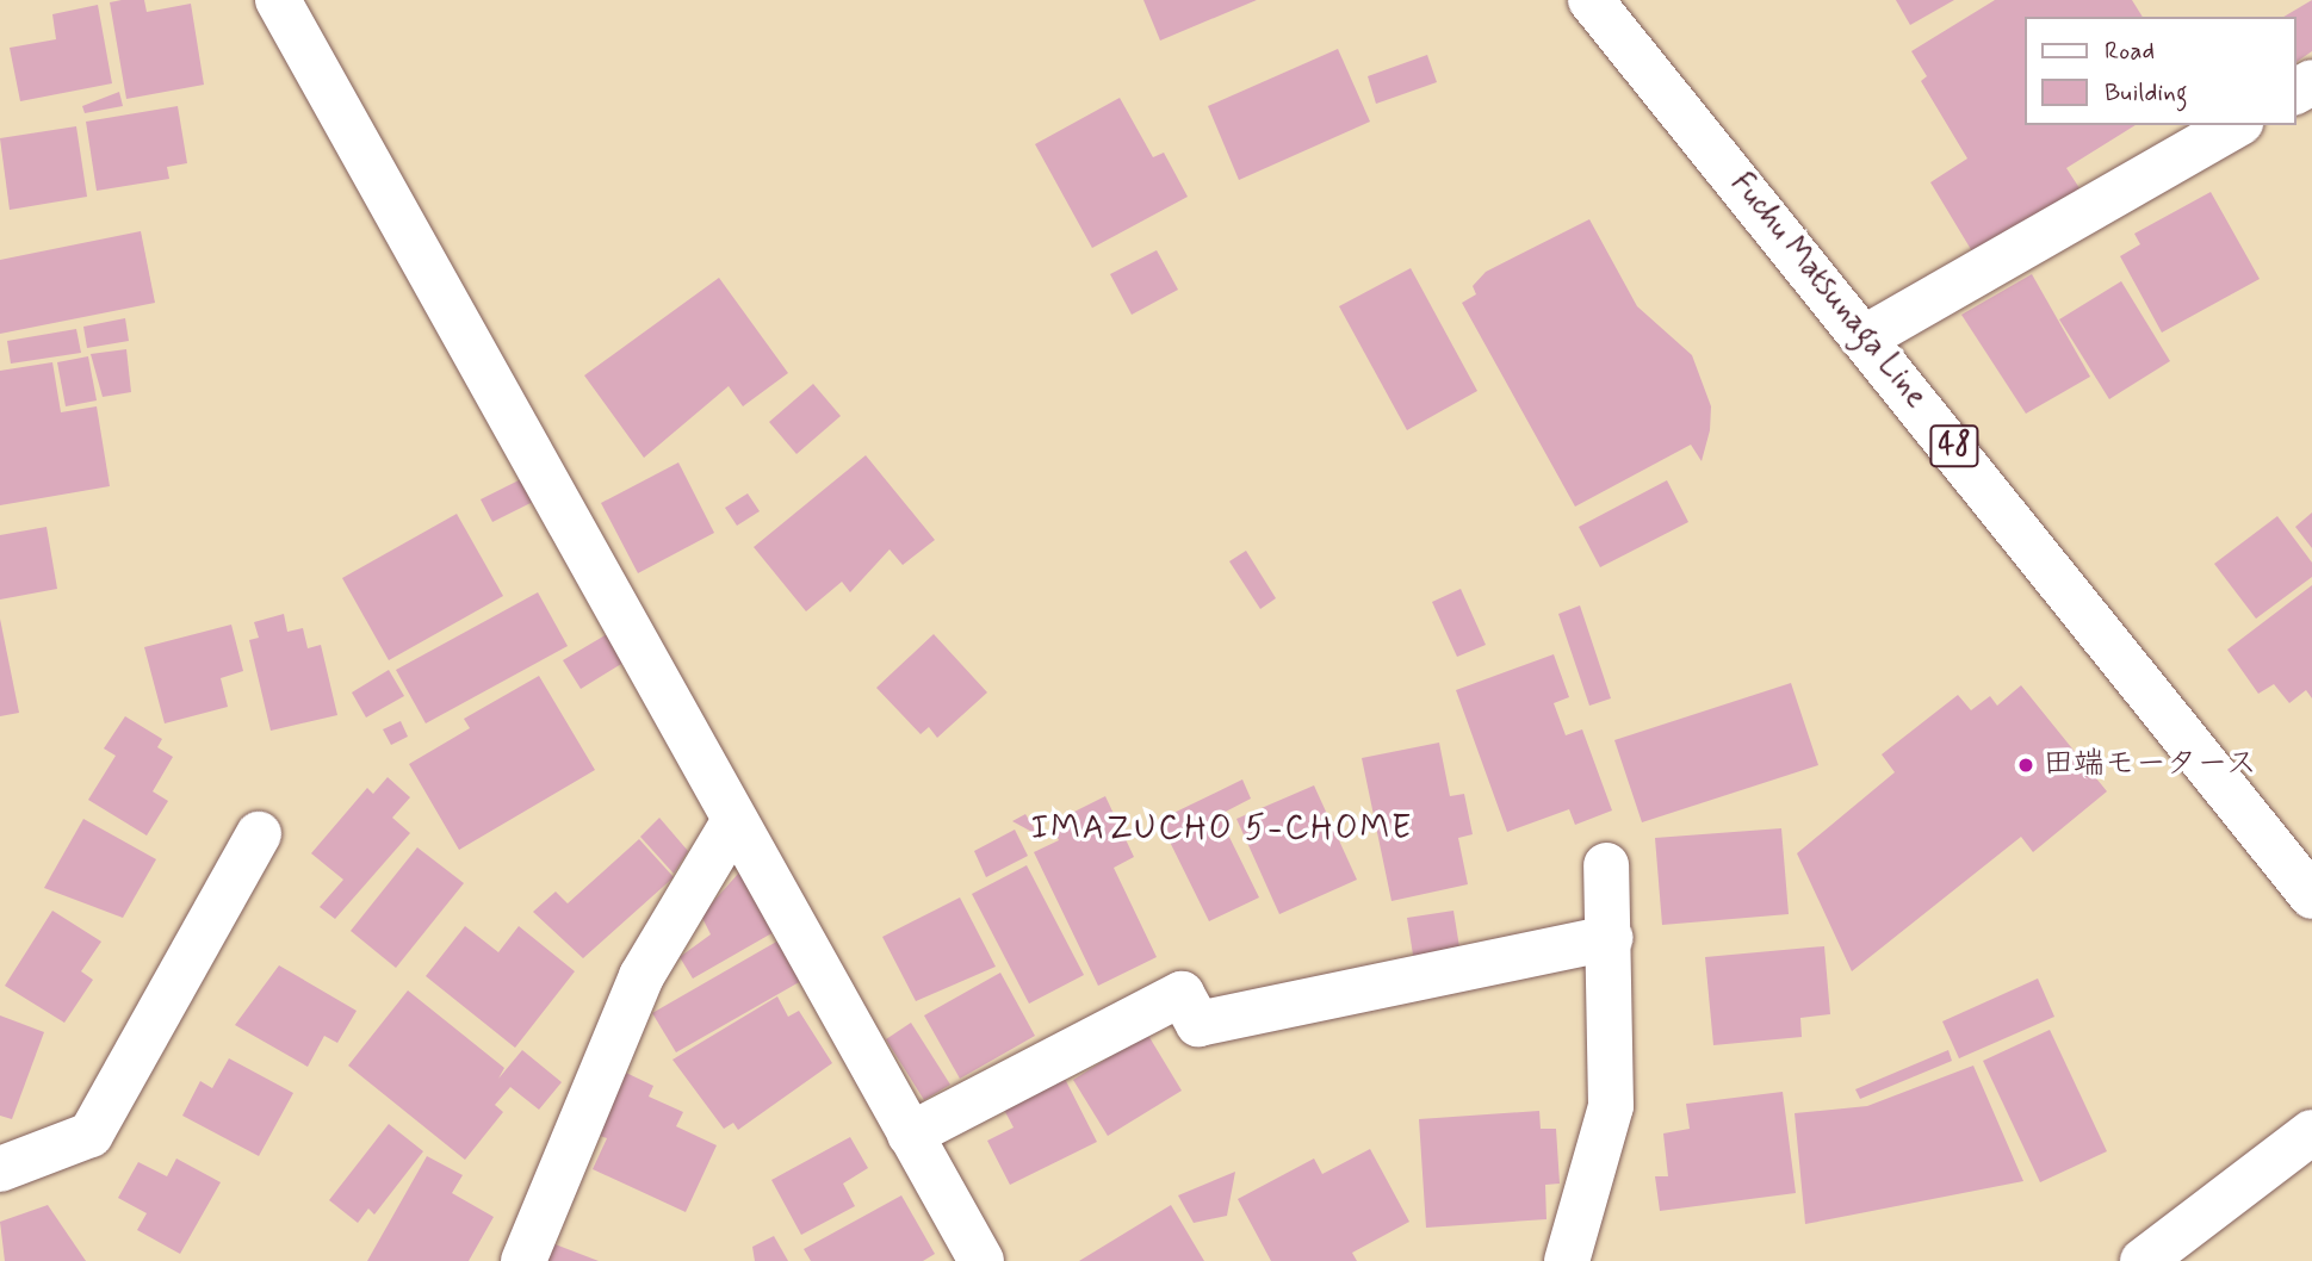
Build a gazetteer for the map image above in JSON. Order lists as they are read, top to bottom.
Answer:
{
  "streets": {
    "street": ["Fuchu Matsunaga Line", "48"]
  },
  "districts": ["IMAZUCHO 5-CHOME"],
  "places": ["田端モータース"],
  "legend": ["Road", "Building"]
}
